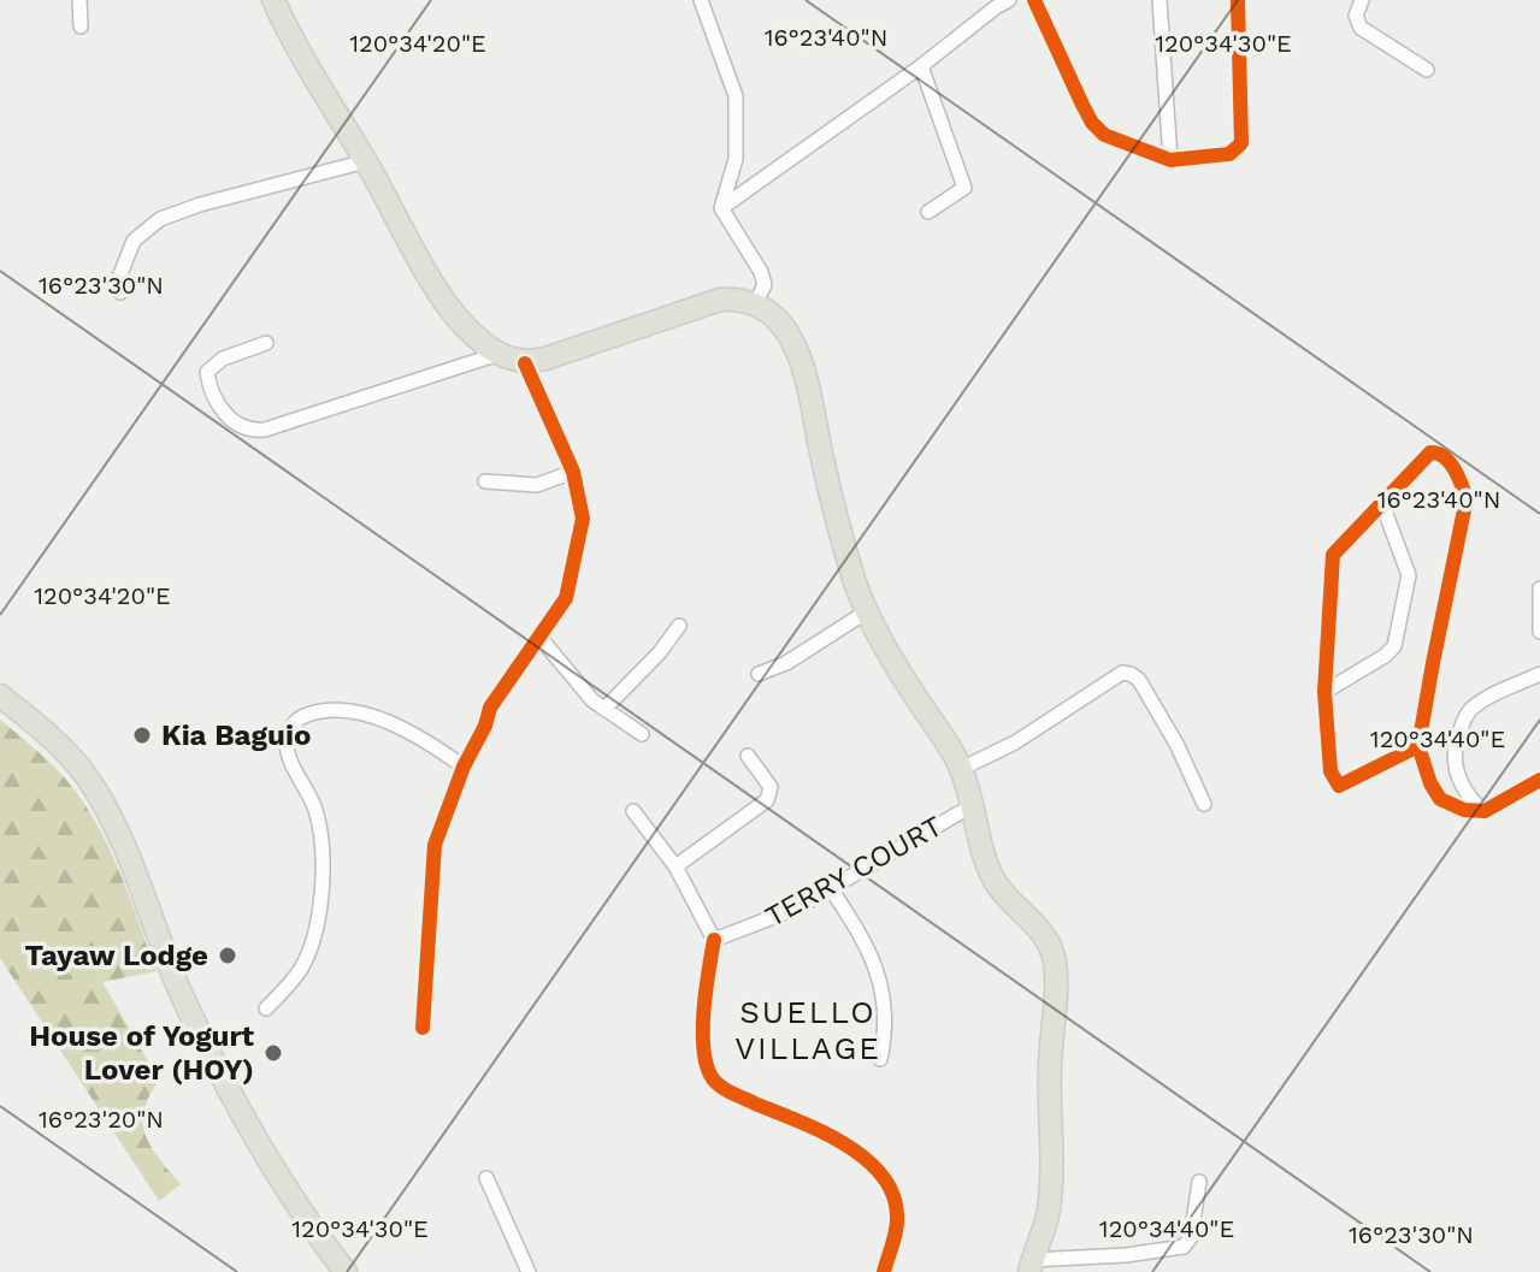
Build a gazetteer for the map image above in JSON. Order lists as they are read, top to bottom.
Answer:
{
  "streets": {
    "street": ["TERRY COURT"]
  },
  "districts": ["SUELLO VILLAGE"],
  "places": ["Kia Baguio", "Tayaw Lodge", "House of Yogurt Lover (HOY)"],
  "coordinates": [
    "16°23'40\"N",
    "120°34'20\"E",
    "120°34'30\"E",
    "16°23'30\"N",
    "120°34'40\"E",
    "16°23'20\"N"
  ]
}
